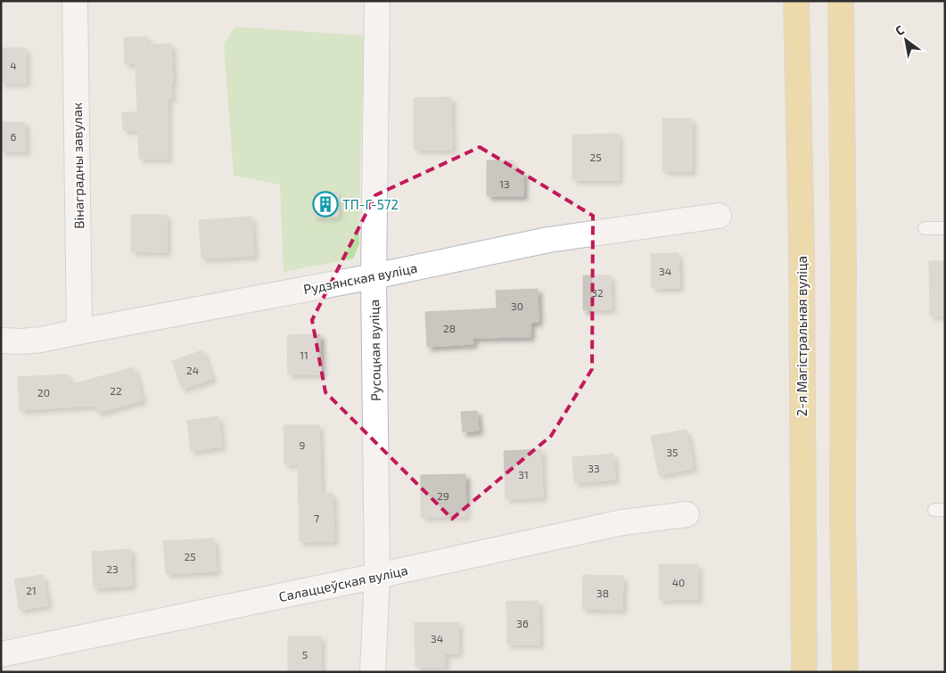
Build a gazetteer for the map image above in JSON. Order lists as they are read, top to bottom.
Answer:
{
  "streets": {
    "main road": ["2-я Магістральная вуліца"],
    "street": [
      "Вінаградны завулак",
      "Рудзянская вуліца",
      "Русоцкая вуліца",
      "Салаццеўская вуліца"
    ]
  },
  "crossings": [
    ["Вінаградны завулак", "Рудзянская вуліца"],
    ["Рудзянская вуліца", "Русоцкая вуліца"],
    ["Русоцкая вуліца", "Салаццеўская вуліца"]
  ],
  "places": {
    "building": ["ТП-Г-572"]
  },
  "house_numbers": [
    "4",
    "6",
    "25",
    "13",
    "34",
    "32",
    "30",
    "28",
    "11",
    "24",
    "22",
    "20",
    "9",
    "35",
    "33",
    "31",
    "29",
    "7",
    "25",
    "23",
    "40",
    "21",
    "38",
    "36",
    "34",
    "5"
  ],
  "north": "top left"
}
